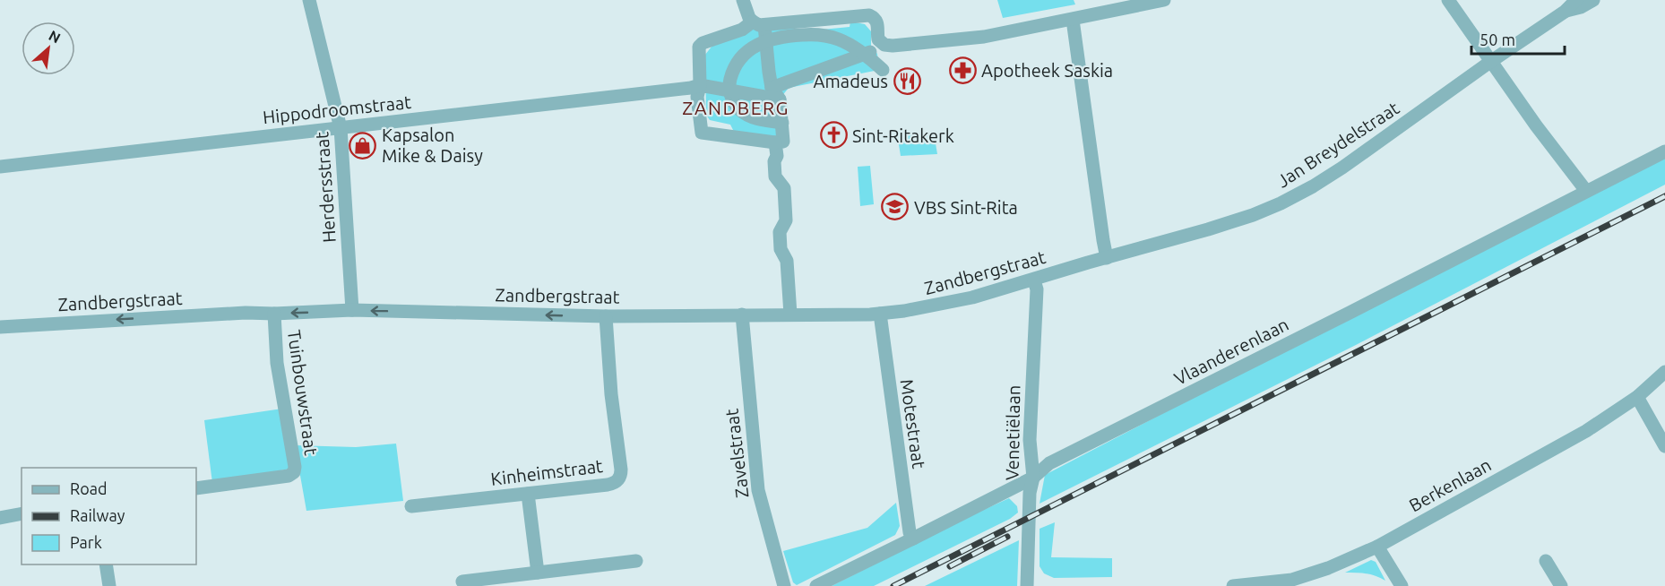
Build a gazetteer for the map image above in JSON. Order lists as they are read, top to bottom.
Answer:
{
  "streets": {
    "street": [
      "Hippodroomstraat",
      "Jan Breydelstraat",
      "Herdersstraat",
      "Zandbergstraat",
      "Vlaanderenlaan",
      "Tuinbouwstraat",
      "Motestraat",
      "Venetiëlaan",
      "Zavelstraat",
      "Kinheimstraat",
      "Berkenlaan"
    ]
  },
  "crossings": [
    ["Hippodroomstraat", "Herdersstraat"],
    ["Jan Breydelstraat", "Zandbergstraat"],
    ["Herdersstraat", "Zandbergstraat"],
    ["Zandbergstraat", "Tuinbouwstraat"],
    ["Zandbergstraat", "Motestraat"],
    ["Zandbergstraat", "Venetiëlaan"],
    ["Zandbergstraat", "Zavelstraat"],
    ["Zandbergstraat", "Kinheimstraat"],
    ["Vlaanderenlaan", "Motestraat"],
    ["Vlaanderenlaan", "Venetiëlaan"]
  ],
  "one_way": ["Zandbergstraat"],
  "districts": ["ZANDBERG"],
  "places": {
    "pharmacy": ["Apotheek Saskia"],
    "restaurant": ["Amadeus"],
    "church": ["Sint-Ritakerk"],
    "shop": ["Kapsalon Mike & Daisy"],
    "school or university": ["VBS Sint-Rita"]
  },
  "legend": ["Road", "Railway", "Park"],
  "scale_bar": "50 m",
  "north": "top right"
}
